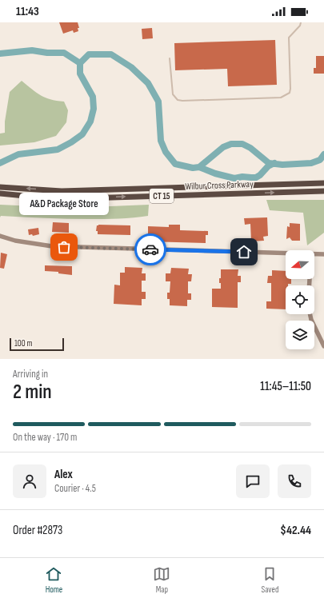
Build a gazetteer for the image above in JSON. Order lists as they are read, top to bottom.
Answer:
{
  "streets": {
    "highway": ["Wilbur Cross Parkway", "CT 15"]
  },
  "places": ["A&D Package Store"],
  "scale_bar": "100 m",
  "north": "left",
  "page": {
    "status": "11:43",
    "bubble": "A&D Package Store",
    "scale": "100 m",
    "heading": ["2 min", "Arriving in", "11:45–11:50"],
    "panel": [
      "Alex",
      "Courier · 4.5",
      "Order #2873",
      "$42.44"
    ],
    "bar": "On the way · 170 m",
    "tabs": ["Home", "Map", "Saved"]
  }
}
